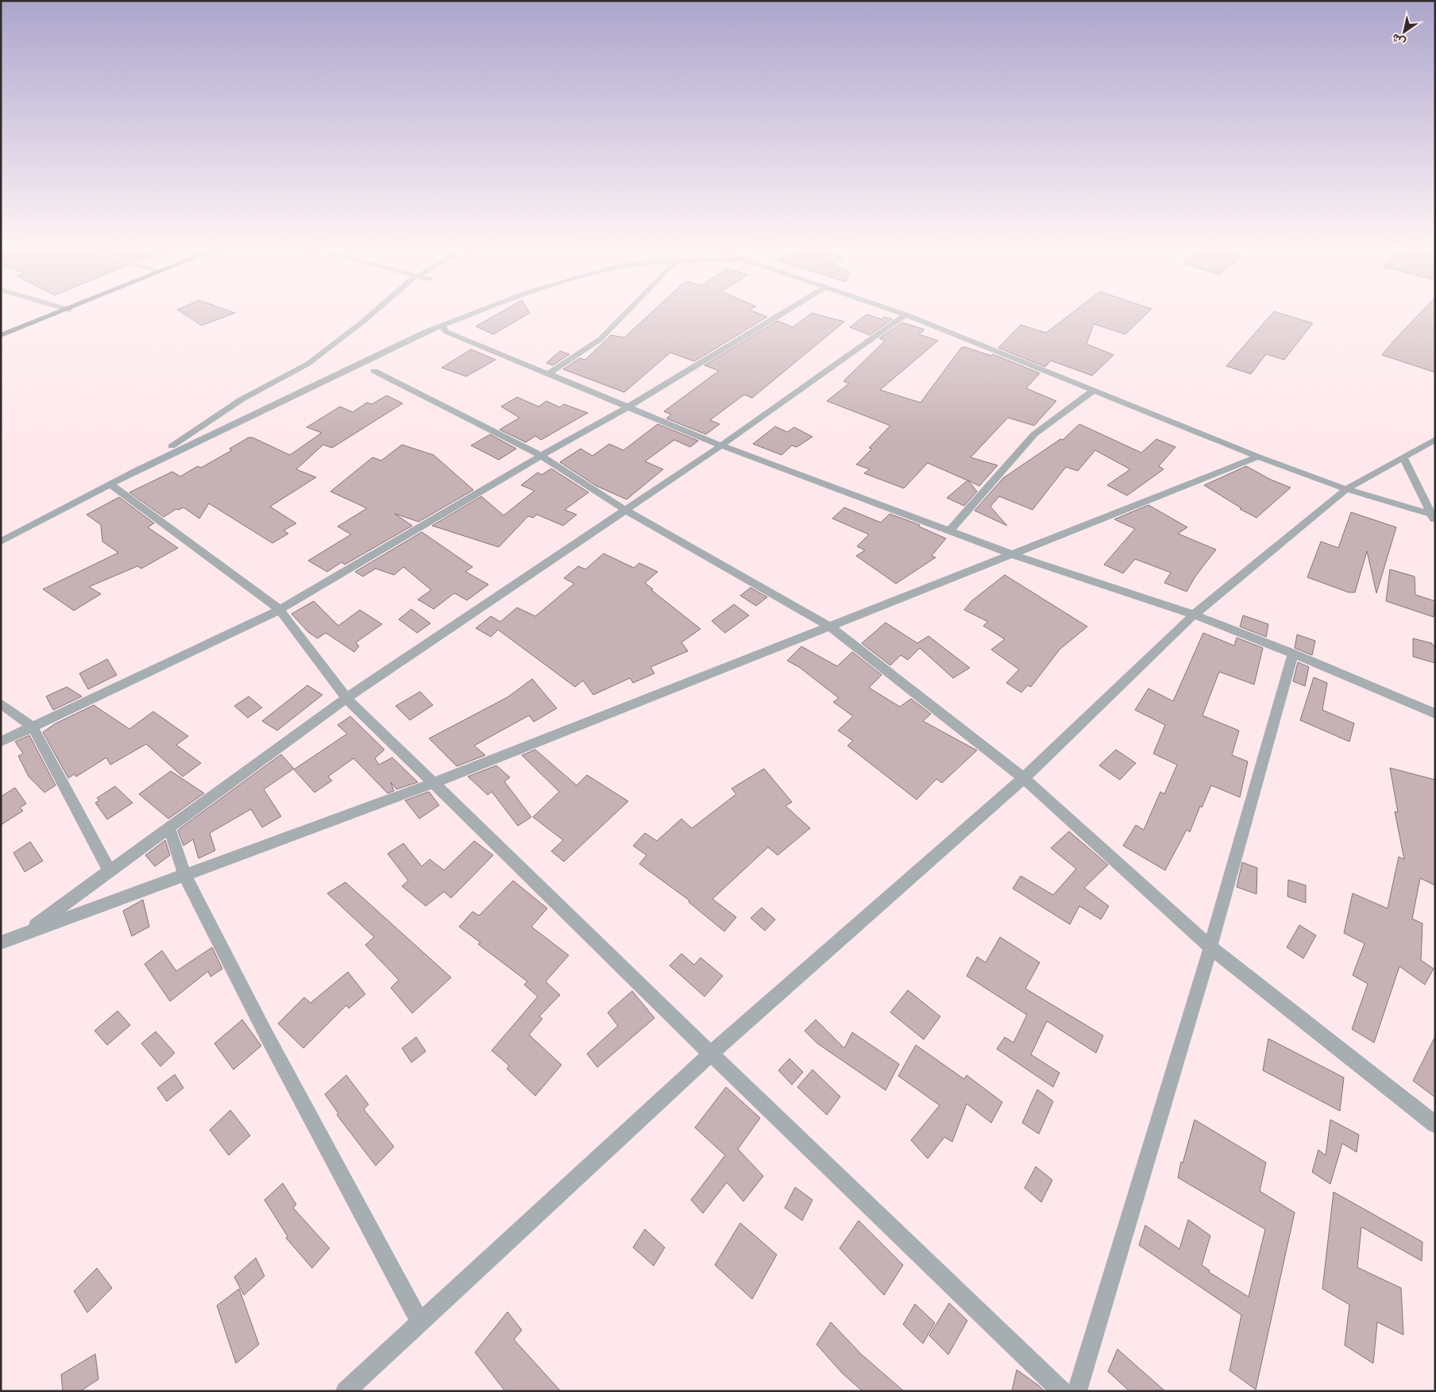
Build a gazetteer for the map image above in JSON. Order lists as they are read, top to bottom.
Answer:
{
  "north": "bottom left"
}
